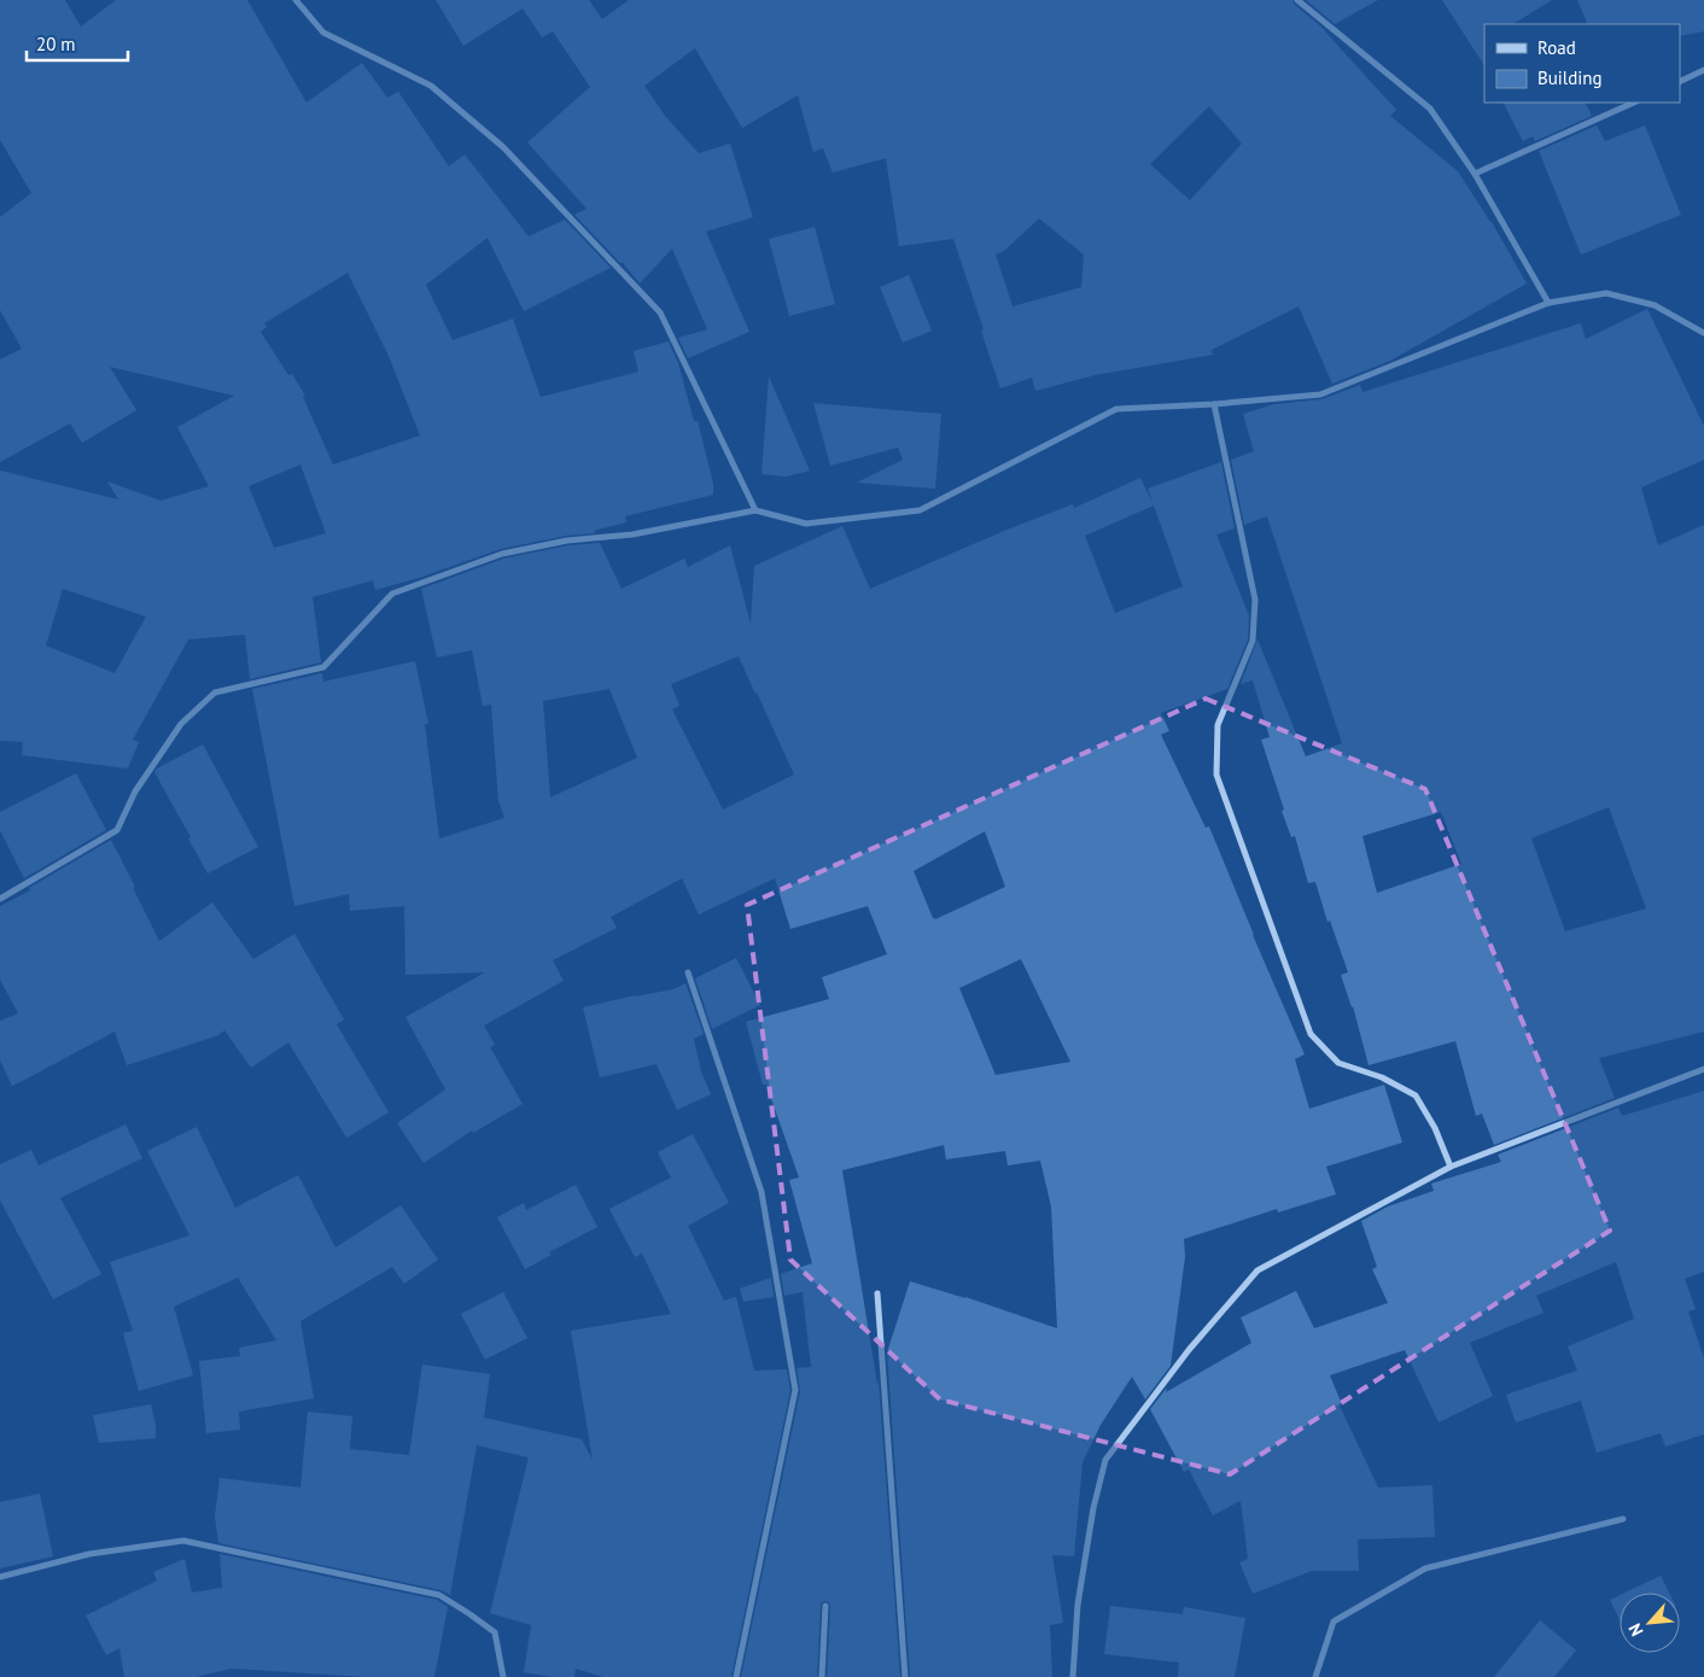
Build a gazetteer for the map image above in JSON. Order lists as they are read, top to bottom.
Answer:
{
  "legend": ["Road", "Building"],
  "scale_bar": "20 m",
  "north": "bottom left"
}
